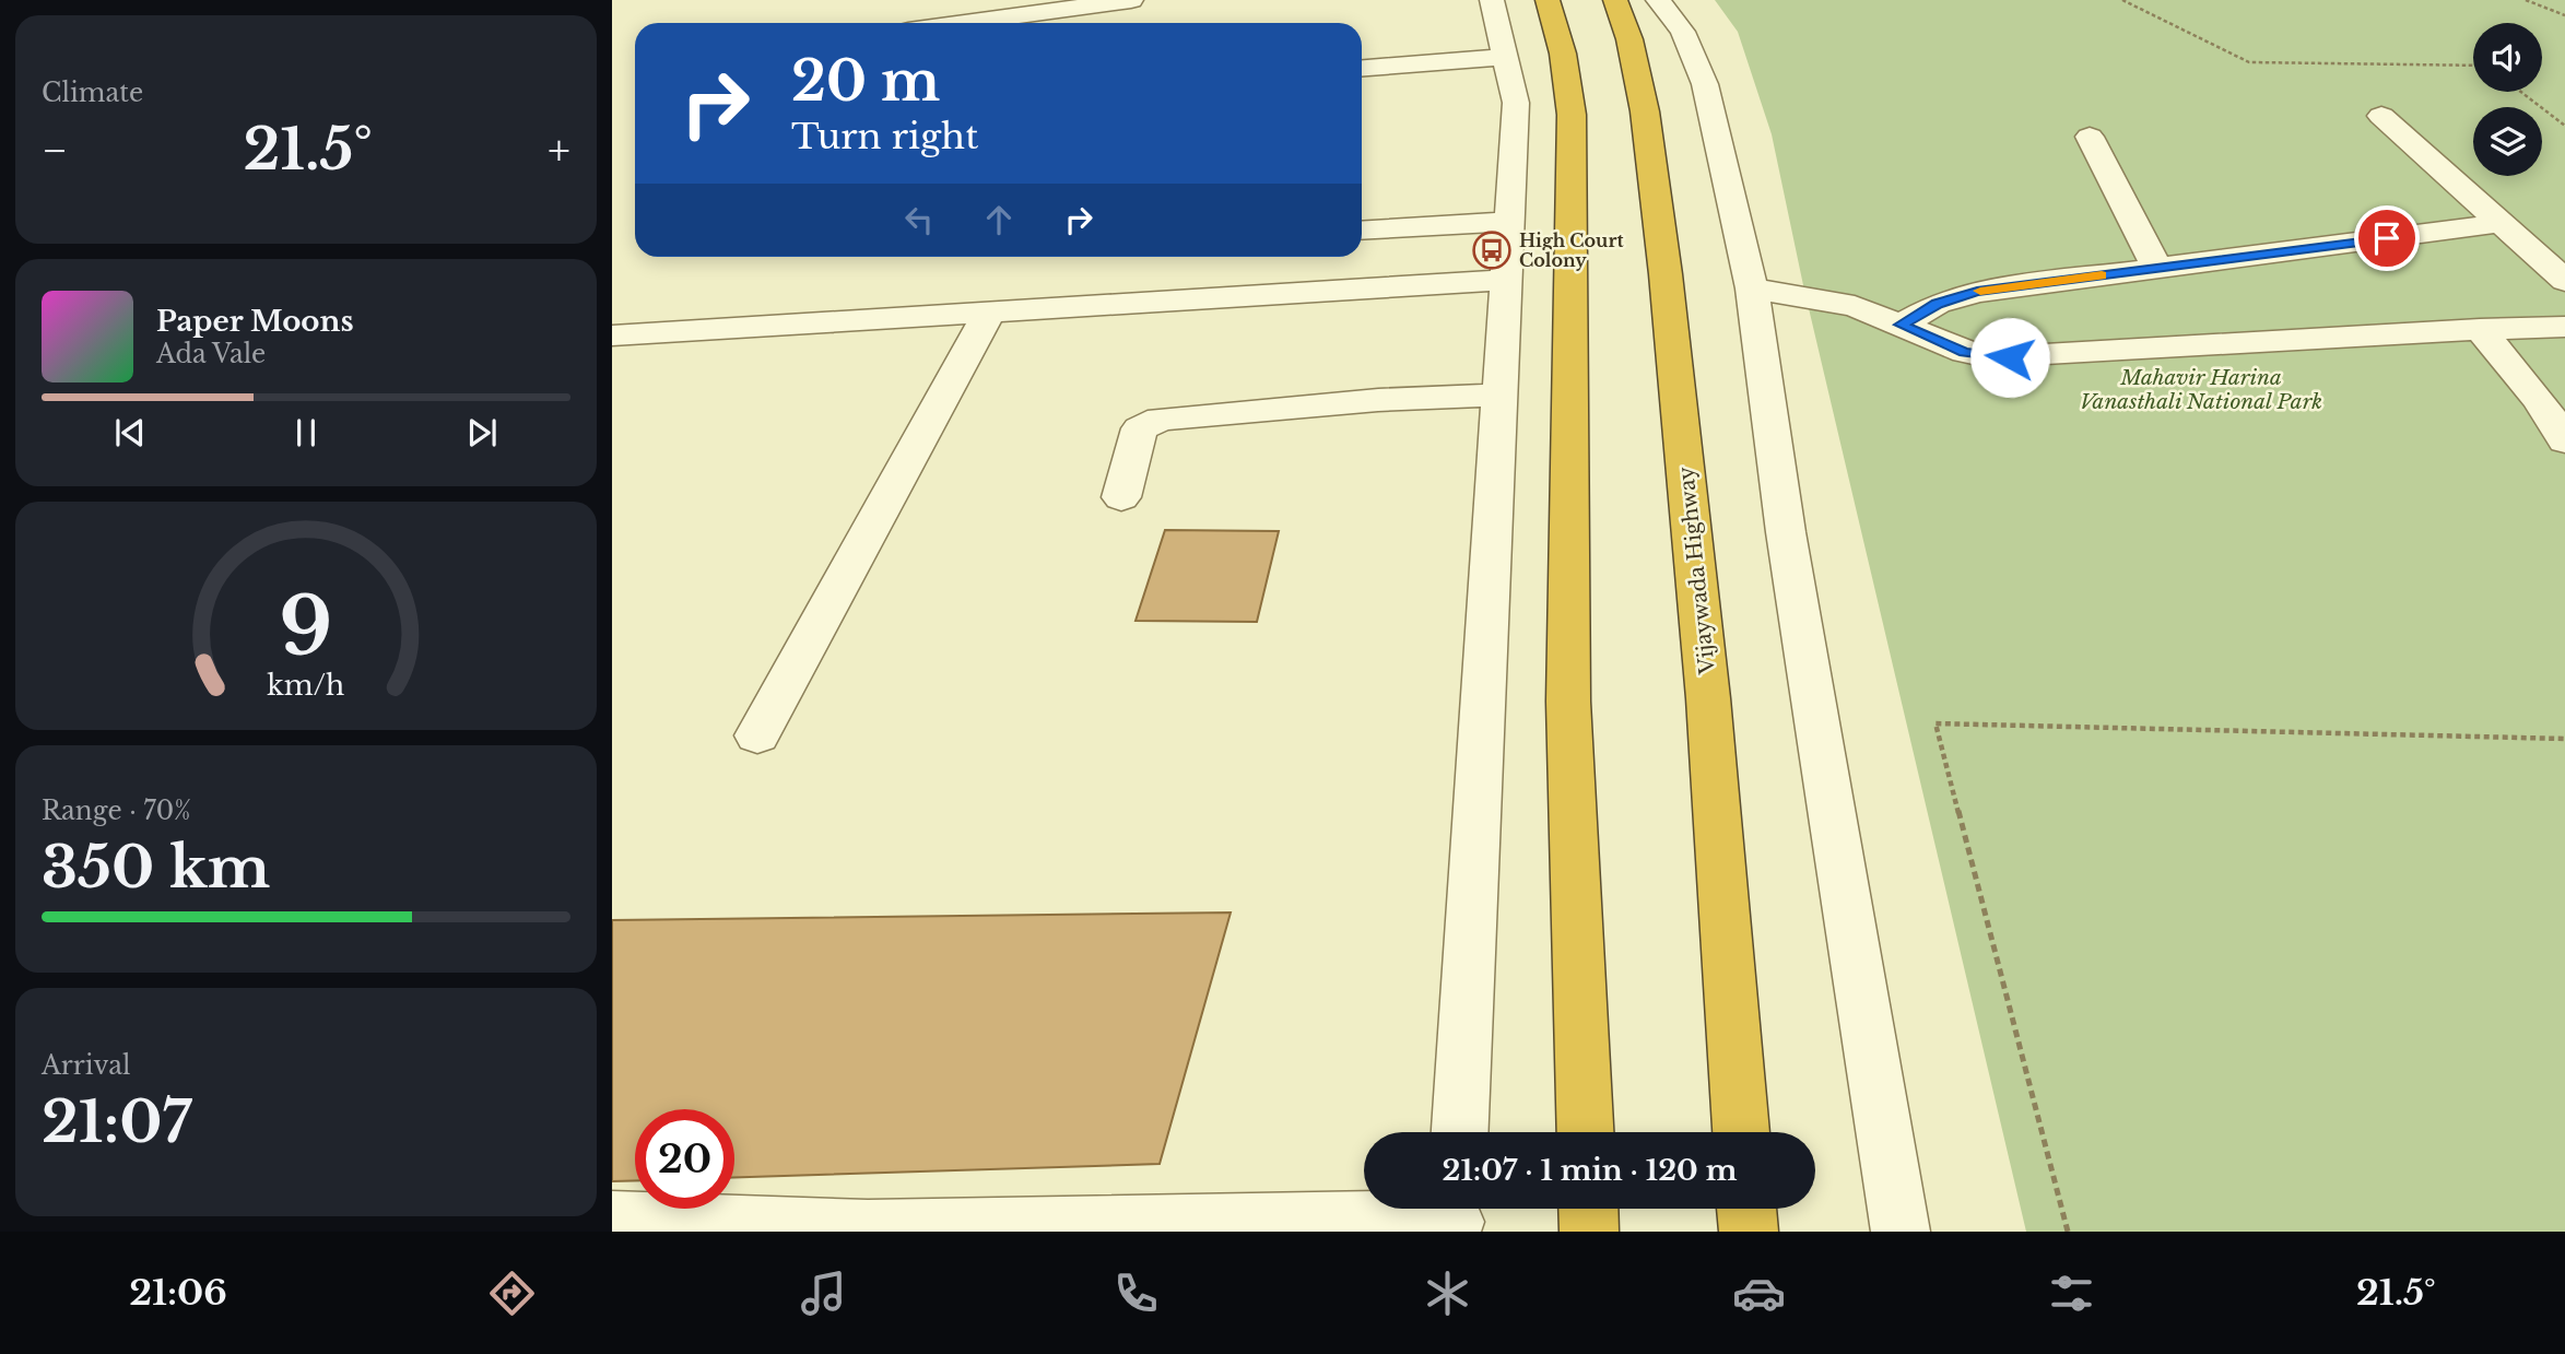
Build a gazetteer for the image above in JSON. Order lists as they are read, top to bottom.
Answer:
{
  "streets": {
    "highway": ["Vijaywada Highway"]
  },
  "parks": ["Mahavir Harina Vanasthali National Park"],
  "places": {
    "bus stop": ["High Court Colony"]
  },
  "page": {
    "tile": [
      "Climate",
      ["Range · 70%", "350 km"],
      ["Arrival", "21:07"]
    ],
    "turn": ["20 m", "Turn right"],
    "heat": ["−", "21.5°", "+"],
    "song": ["Paper Moons", "Ada Vale"],
    "limit": "20",
    "trip": "21:07 · 1 min · 120 m",
    "tabs": ["21:06", "21.5°"],
    "gauge": ["9", "km/h"]
  }
}
